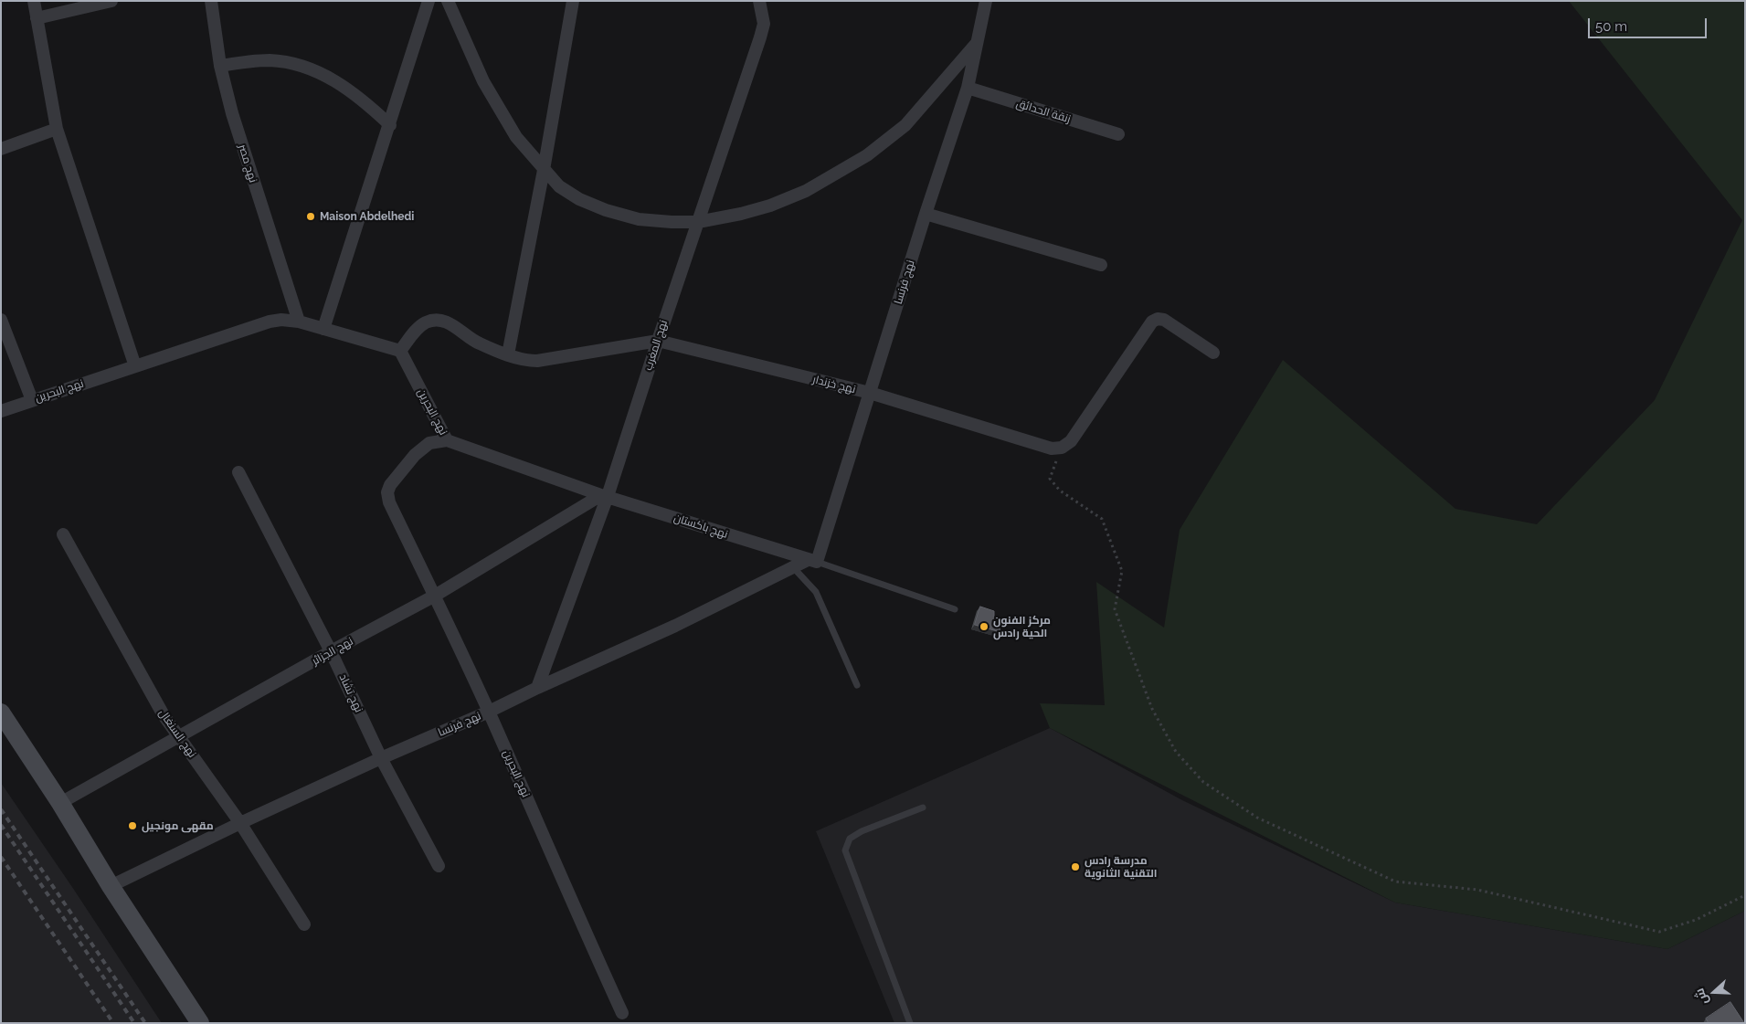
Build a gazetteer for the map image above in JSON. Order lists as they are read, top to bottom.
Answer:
{
  "streets": {
    "street": [
      "زنقة الحدائق",
      "نهج مصر",
      "نهج فرنسا",
      "نهج المغرب",
      "نهج خزندار",
      "نهج البحرين",
      "نهج باكستان",
      "نهج الجزائر",
      "نهج تشاد",
      "نهج السنغال"
    ]
  },
  "crossings": [
    ["زنقة الحدائق", "نهج فرنسا"],
    ["نهج مصر", "نهج البحرين"],
    ["نهج فرنسا", "نهج المغرب"],
    ["نهج فرنسا", "نهج خزندار"],
    ["نهج فرنسا", "نهج البحرين"],
    ["نهج فرنسا", "نهج باكستان"],
    ["نهج فرنسا", "نهج تشاد"],
    ["نهج فرنسا", "نهج السنغال"],
    ["نهج المغرب", "نهج خزندار"],
    ["نهج المغرب", "نهج باكستان"],
    ["نهج المغرب", "نهج الجزائر"],
    ["نهج خزندار", "نهج البحرين"],
    ["نهج البحرين", "نهج باكستان"],
    ["نهج البحرين", "نهج الجزائر"],
    ["نهج باكستان", "نهج الجزائر"],
    ["نهج الجزائر", "نهج تشاد"],
    ["نهج الجزائر", "نهج السنغال"]
  ],
  "places": [
    "Maison Abdelhedi",
    "مركز الفنون الحية رادس",
    "مقهى مونجيل",
    "مدرسة رادس التقنية الثانوية"
  ],
  "scale_bar": "50 m",
  "north": "left"
}
